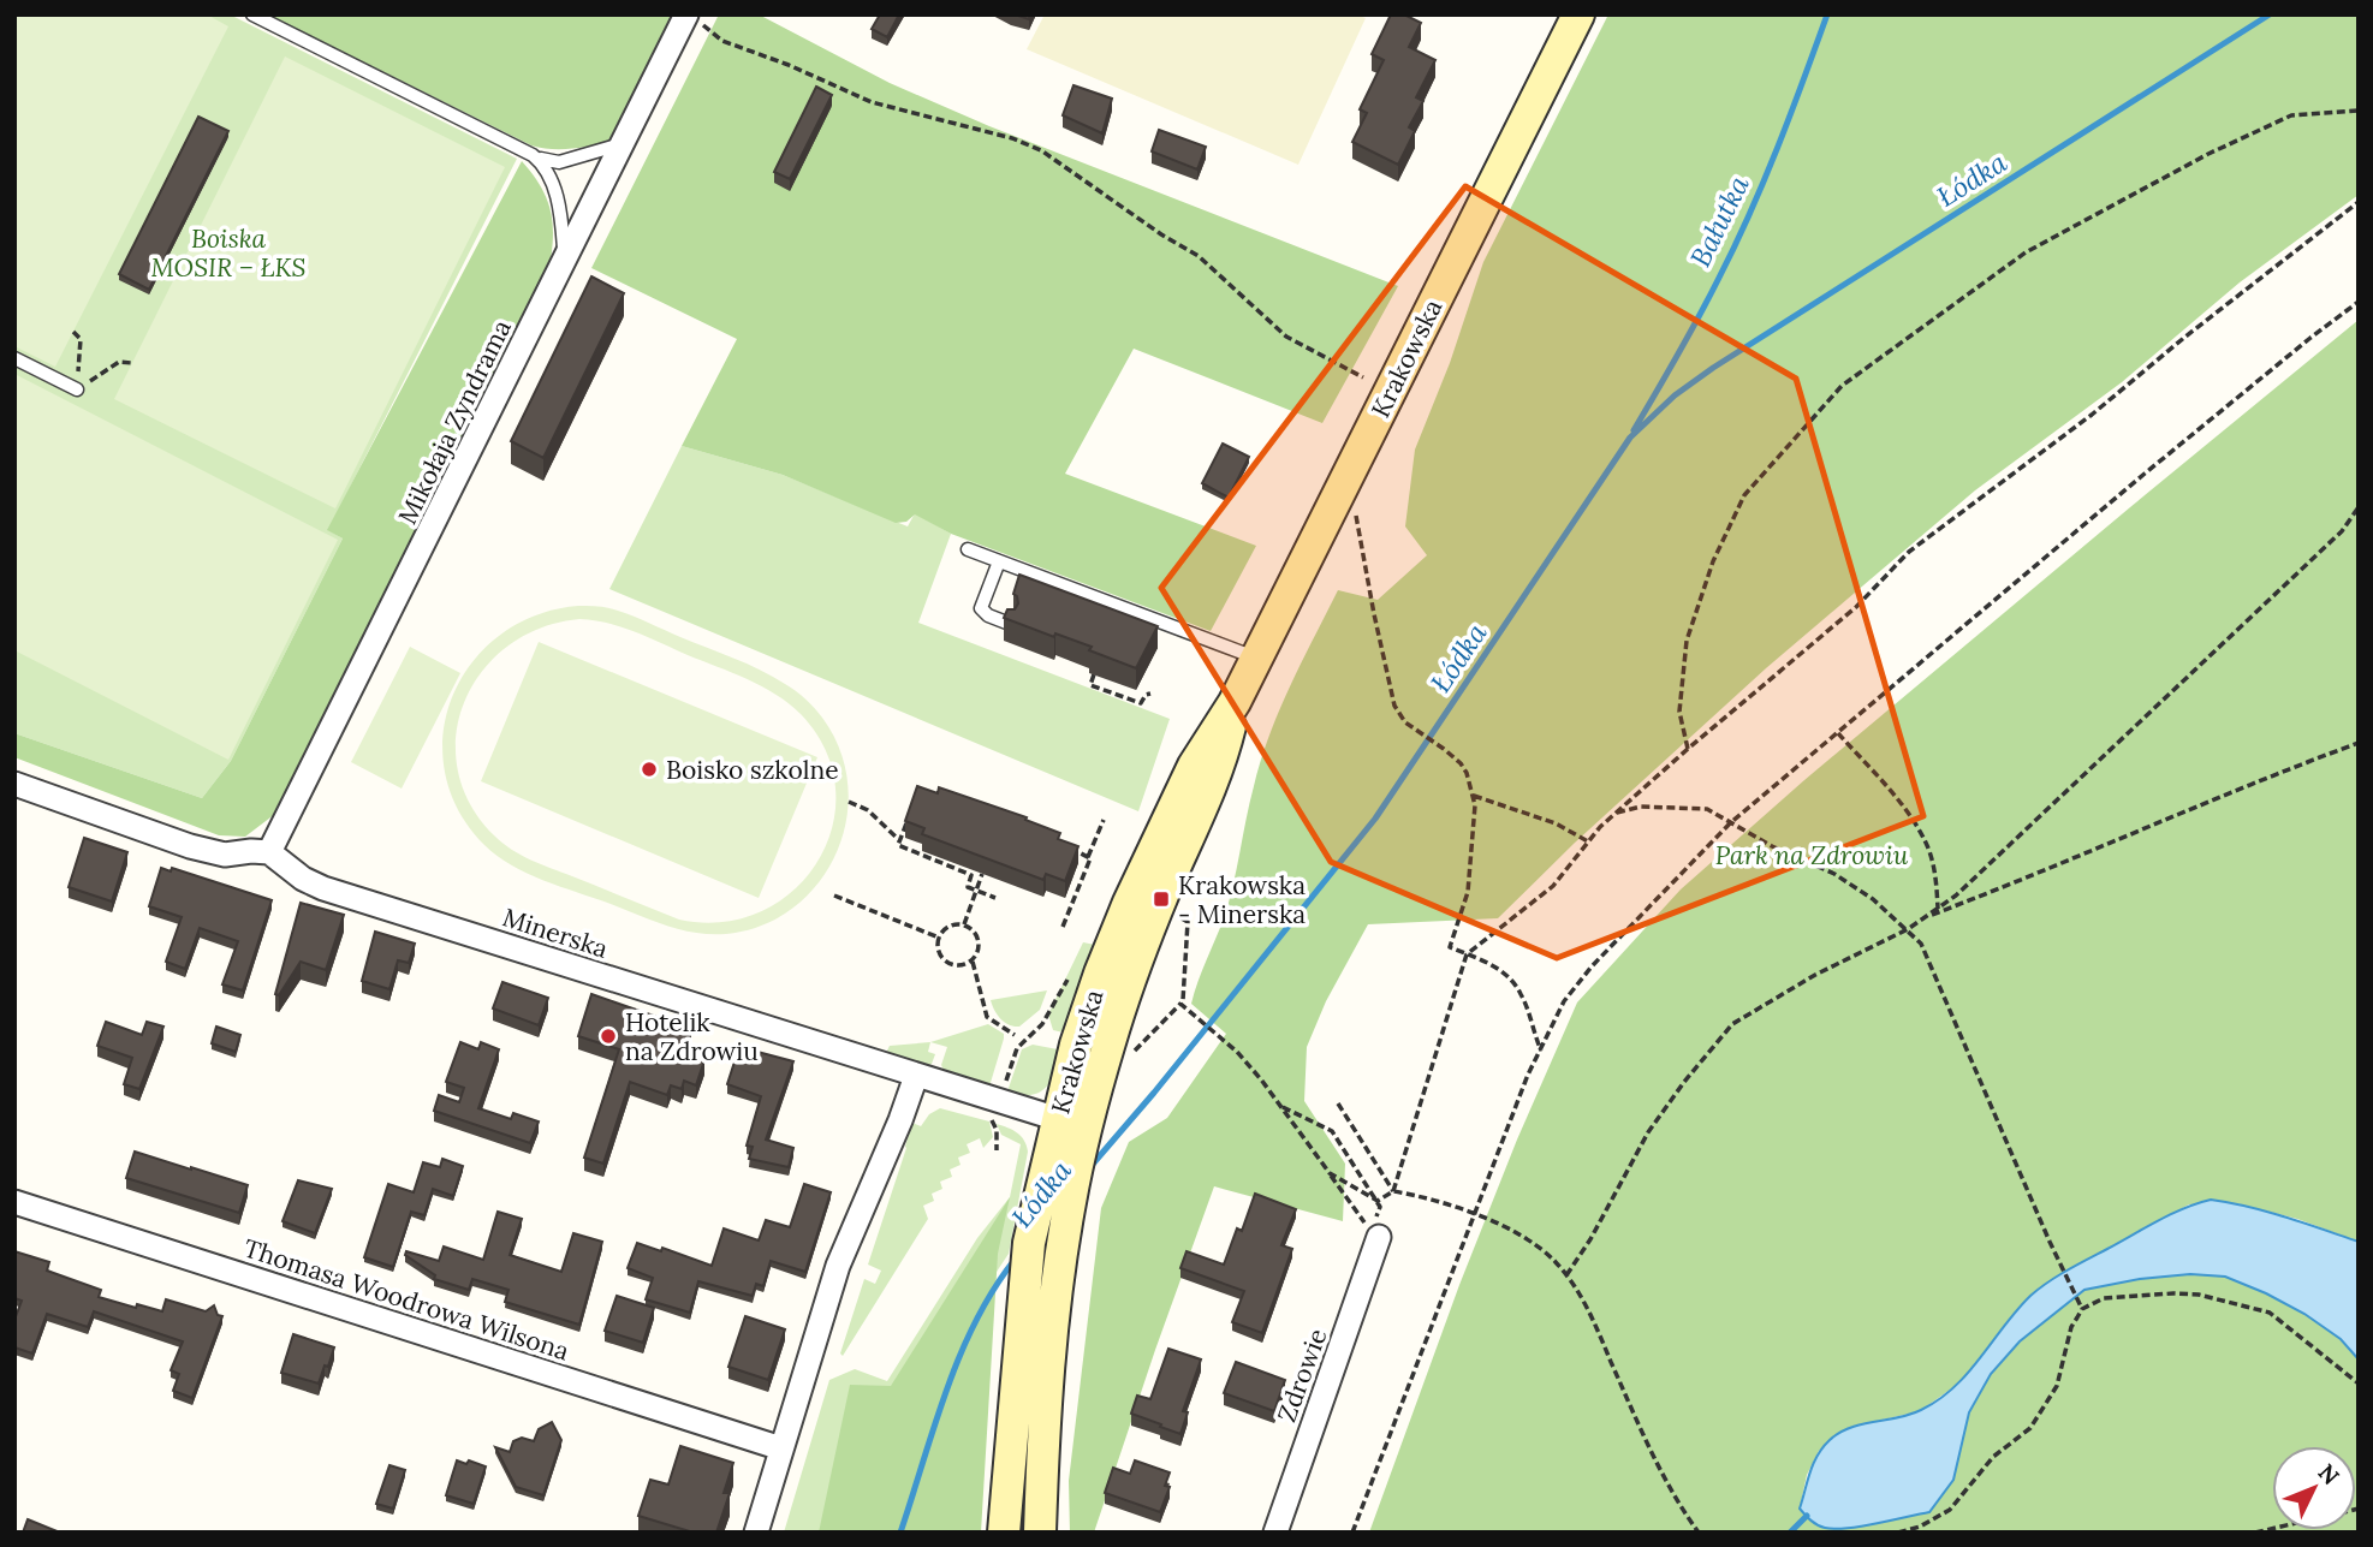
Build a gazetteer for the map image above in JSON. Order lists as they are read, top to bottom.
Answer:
{
  "streets": {
    "main road": ["Krakowska"],
    "street": [
      "Mikołaja Zyndrama",
      "Minerska",
      "Thomasa Woodrowa Wilsona",
      "Zdrowie"
    ]
  },
  "crossings": [
    ["Krakowska", "Minerska"],
    ["Mikołaja Zyndrama", "Minerska"]
  ],
  "water": ["Łódka", "Bałutka"],
  "parks": ["Boiska MOSIR – ŁKS", "Park na Zdrowiu"],
  "places": {
    "other": ["Boisko szkolne", "Hotelik na Zdrowiu"],
    "transit": ["Krakowska - Minerska"]
  },
  "north": "top right"
}
